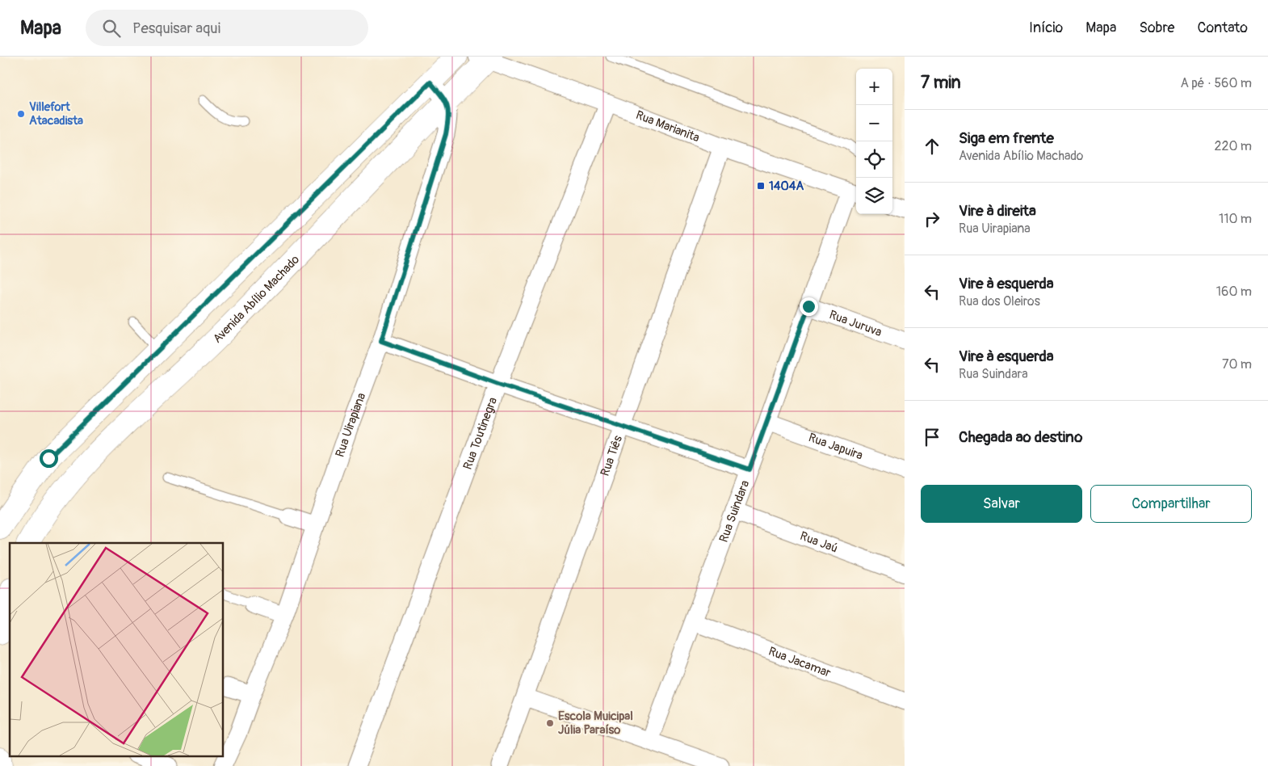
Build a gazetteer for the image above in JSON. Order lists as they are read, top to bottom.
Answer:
{
  "streets": {
    "main road": ["Avenida Abílio Machado"],
    "street": [
      "Rua Marianita",
      "Rua Juruva",
      "Rua Uirapiana",
      "Rua Toutinegra",
      "Rua Japuira",
      "Rua Tiês",
      "Rua Suindara",
      "Rua Jaú",
      "Rua Jacamar"
    ]
  },
  "crossings": [
    ["Rua Marianita", "Avenida Abílio Machado"],
    ["Rua Marianita", "Rua Toutinegra"],
    ["Rua Marianita", "Rua Tiês"],
    ["Rua Marianita", "Rua Suindara"],
    ["Avenida Abílio Machado", "Rua Uirapiana"],
    ["Rua Juruva", "Rua Suindara"],
    ["Rua Japuira", "Rua Suindara"],
    ["Rua Suindara", "Rua Jaú"],
    ["Rua Suindara", "Rua Jacamar"]
  ],
  "places": {
    "other": ["Villefort Atacadista", "Escola Muicipal Júlia Paraíso"],
    "transit": ["1404A"]
  },
  "page": {
    "header": "Mapa",
    "search": "Pesquisar aqui",
    "nav": [
      "Início",
      "Mapa",
      "Sobre",
      "Contato"
    ],
    "heading": ["7 min", "A pé · 560 m"],
    "map_buttons": ["+", "−"],
    "list": [
      ["Siga em frente", "Avenida Abílio Machado", "220 m"],
      ["Vire à direita", "Rua Uirapiana", "110 m"],
      ["Vire à esquerda", "Rua dos Oleiros", "160 m"],
      ["Vire à esquerda", "Rua Suindara", "70 m"],
      "Chegada ao destino"
    ],
    "buttons": ["Salvar", "Compartilhar"]
  }
}
